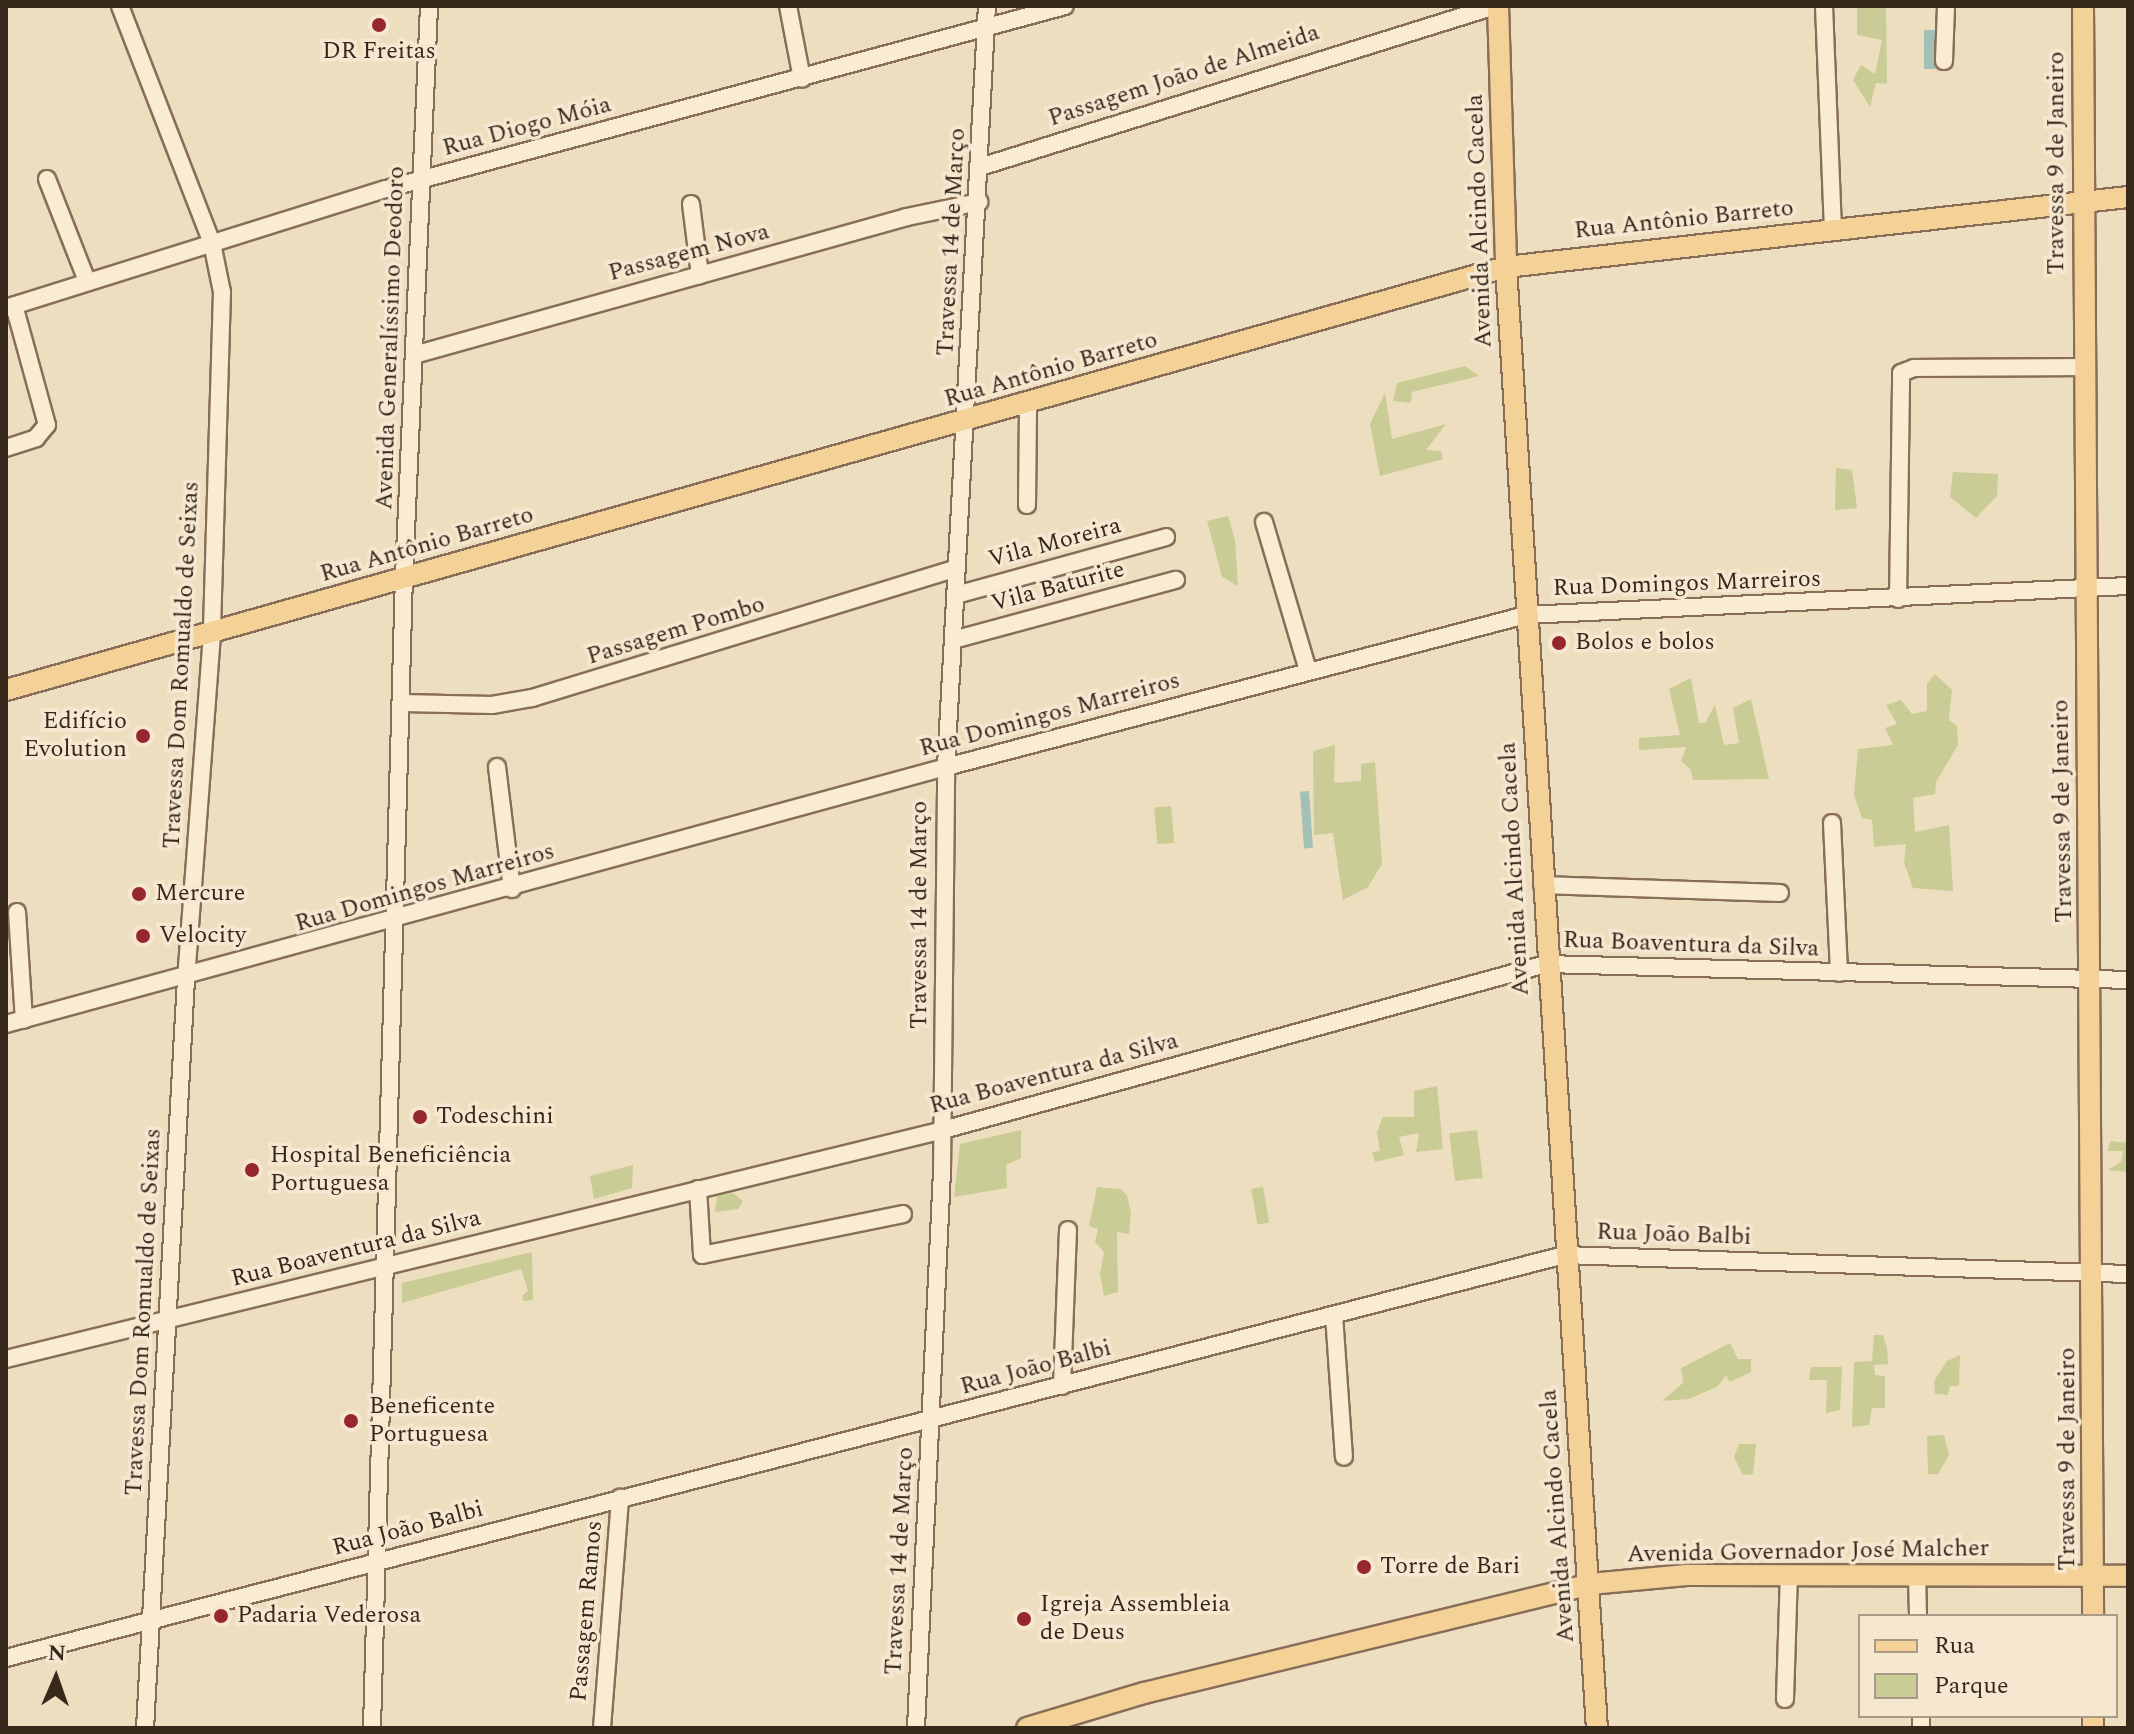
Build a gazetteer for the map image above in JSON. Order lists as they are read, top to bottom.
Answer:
{
  "streets": {
    "main road": [
      "Travessa 9 de Janeiro",
      "Rua Antônio Barreto",
      "Avenida Alcindo Cacela",
      "Avenida Governador José Malcher"
    ],
    "street": [
      "Passagem João de Almeida",
      "Rua Diogo Móia",
      "Travessa 14 de Março",
      "Passagem Nova",
      "Avenida Generalíssimo Deodoro",
      "Vila Moreira",
      "Rua Domingos Marreiros",
      "Vila Baturite",
      "Passagem Pombo",
      "Travessa Dom Romualdo de Seixas",
      "Rua Boaventura da Silva",
      "Rua João Balbi",
      "Passagem Ramos"
    ]
  },
  "crossings": [
    ["Passagem João de Almeida", "Avenida Alcindo Cacela"],
    ["Passagem João de Almeida", "Travessa 14 de Março"],
    ["Rua Diogo Móia", "Travessa 14 de Março"],
    ["Rua Diogo Móia", "Avenida Generalíssimo Deodoro"],
    ["Rua Diogo Móia", "Travessa Dom Romualdo de Seixas"],
    ["Travessa 9 de Janeiro", "Rua Antônio Barreto"],
    ["Travessa 9 de Janeiro", "Rua Domingos Marreiros"],
    ["Travessa 9 de Janeiro", "Rua Boaventura da Silva"],
    ["Travessa 9 de Janeiro", "Rua João Balbi"],
    ["Travessa 9 de Janeiro", "Avenida Governador José Malcher"],
    ["Rua Antônio Barreto", "Avenida Alcindo Cacela"],
    ["Rua Antônio Barreto", "Travessa 14 de Março"],
    ["Rua Antônio Barreto", "Avenida Generalíssimo Deodoro"],
    ["Rua Antônio Barreto", "Travessa Dom Romualdo de Seixas"],
    ["Avenida Alcindo Cacela", "Rua Domingos Marreiros"],
    ["Avenida Alcindo Cacela", "Rua Boaventura da Silva"],
    ["Avenida Alcindo Cacela", "Rua João Balbi"],
    ["Avenida Alcindo Cacela", "Avenida Governador José Malcher"],
    ["Travessa 14 de Março", "Passagem Nova"],
    ["Travessa 14 de Março", "Vila Moreira"],
    ["Travessa 14 de Março", "Rua Domingos Marreiros"],
    ["Travessa 14 de Março", "Vila Baturite"],
    ["Travessa 14 de Março", "Passagem Pombo"],
    ["Travessa 14 de Março", "Rua Boaventura da Silva"],
    ["Travessa 14 de Março", "Rua João Balbi"],
    ["Passagem Nova", "Avenida Generalíssimo Deodoro"],
    ["Avenida Generalíssimo Deodoro", "Rua Domingos Marreiros"],
    ["Avenida Generalíssimo Deodoro", "Passagem Pombo"],
    ["Avenida Generalíssimo Deodoro", "Rua Boaventura da Silva"],
    ["Avenida Generalíssimo Deodoro", "Rua João Balbi"],
    ["Rua Domingos Marreiros", "Travessa Dom Romualdo de Seixas"],
    ["Travessa Dom Romualdo de Seixas", "Rua Boaventura da Silva"],
    ["Travessa Dom Romualdo de Seixas", "Rua João Balbi"],
    ["Rua João Balbi", "Passagem Ramos"]
  ],
  "places": [
    "DR Freitas",
    "Bolos e bolos",
    "Edifício Evolution",
    "Mercure",
    "Velocity",
    "Todeschini",
    "Hospital Beneficiência Portuguesa",
    "Beneficente Portuguesa",
    "Torre de Bari",
    "Padaria Vederosa",
    "Igreja Assembleia de Deus"
  ],
  "legend": ["Rua", "Parque"],
  "north": "top"
}
